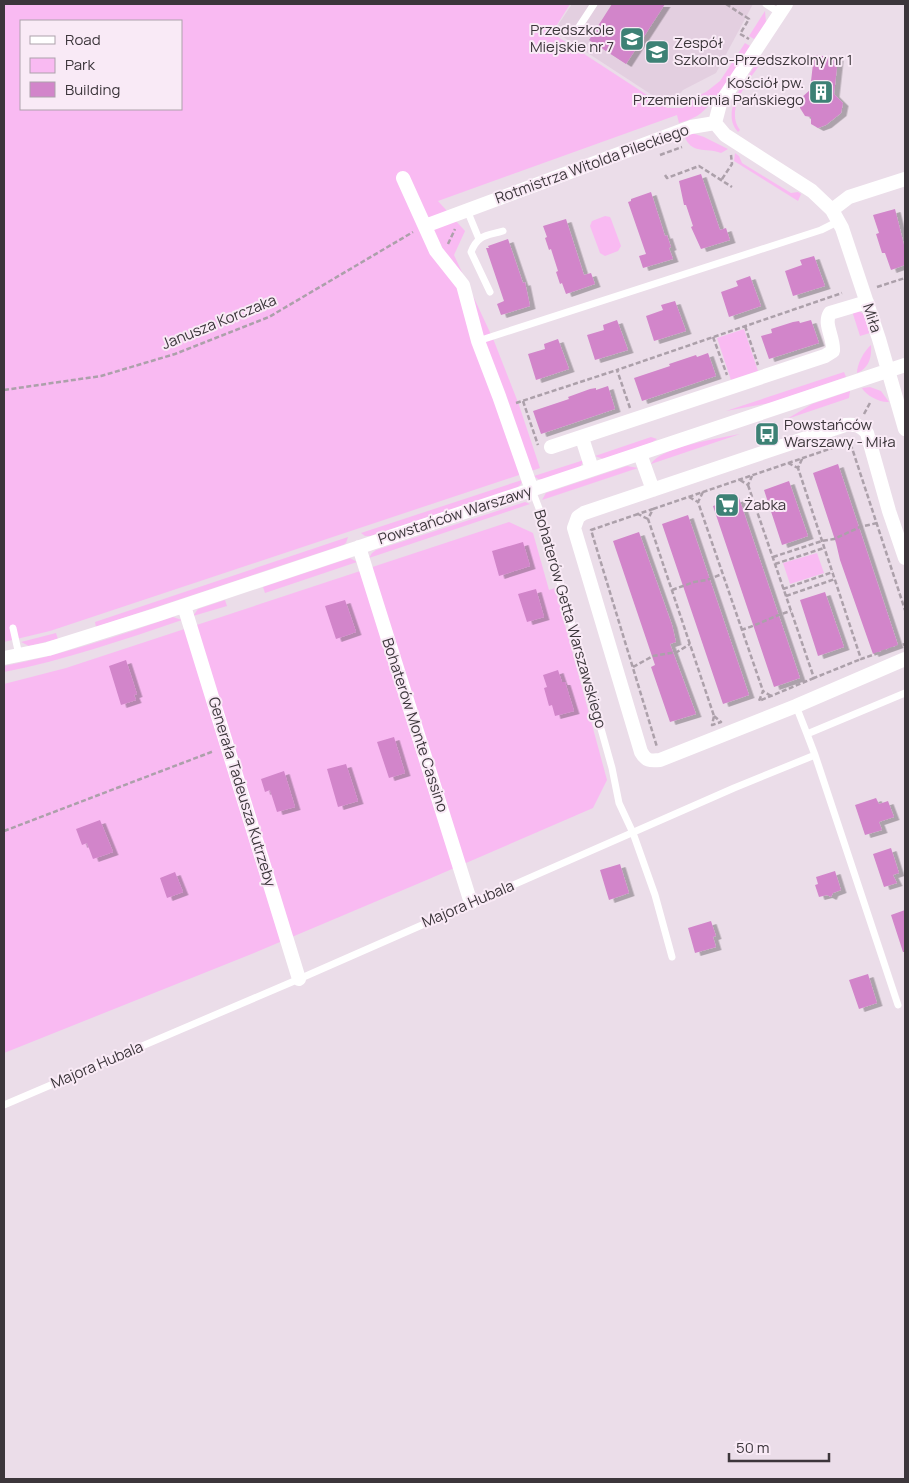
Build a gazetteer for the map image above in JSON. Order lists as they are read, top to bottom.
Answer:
{
  "streets": {
    "street": [
      "Rotmistrza Witolda Pileckiego",
      "Miła",
      "Powstańców Warszawy",
      "Bohaterów Getta Warszawskiego",
      "Bohaterów Monte Cassino",
      "Generała Tadeusza Kutrzeby"
    ],
    "lane": ["Majora Hubala"],
    "path": ["Janusza Korczaka"]
  },
  "crossings": [
    ["Rotmistrza Witolda Pileckiego", "Janusza Korczaka"],
    ["Rotmistrza Witolda Pileckiego", "Bohaterów Getta Warszawskiego"],
    ["Miła", "Powstańców Warszawy"],
    ["Janusza Korczaka", "Bohaterów Getta Warszawskiego"],
    ["Powstańców Warszawy", "Bohaterów Getta Warszawskiego"],
    ["Powstańców Warszawy", "Bohaterów Monte Cassino"],
    ["Powstańców Warszawy", "Generała Tadeusza Kutrzeby"],
    ["Bohaterów Getta Warszawskiego", "Majora Hubala"],
    ["Bohaterów Monte Cassino", "Majora Hubala"],
    ["Generała Tadeusza Kutrzeby", "Majora Hubala"]
  ],
  "places": {
    "school or university": ["Przedszkole Miejskie nr 7", "Zespół Szkolno-Przedszkolny nr 1"],
    "building": ["Kościół pw. Przemienienia Pańskiego"],
    "bus stop": ["Powstańców Warszawy - Miła"],
    "supermarket": ["Żabka"]
  },
  "legend": ["Road", "Park", "Building"],
  "scale_bar": "50 m"
}
